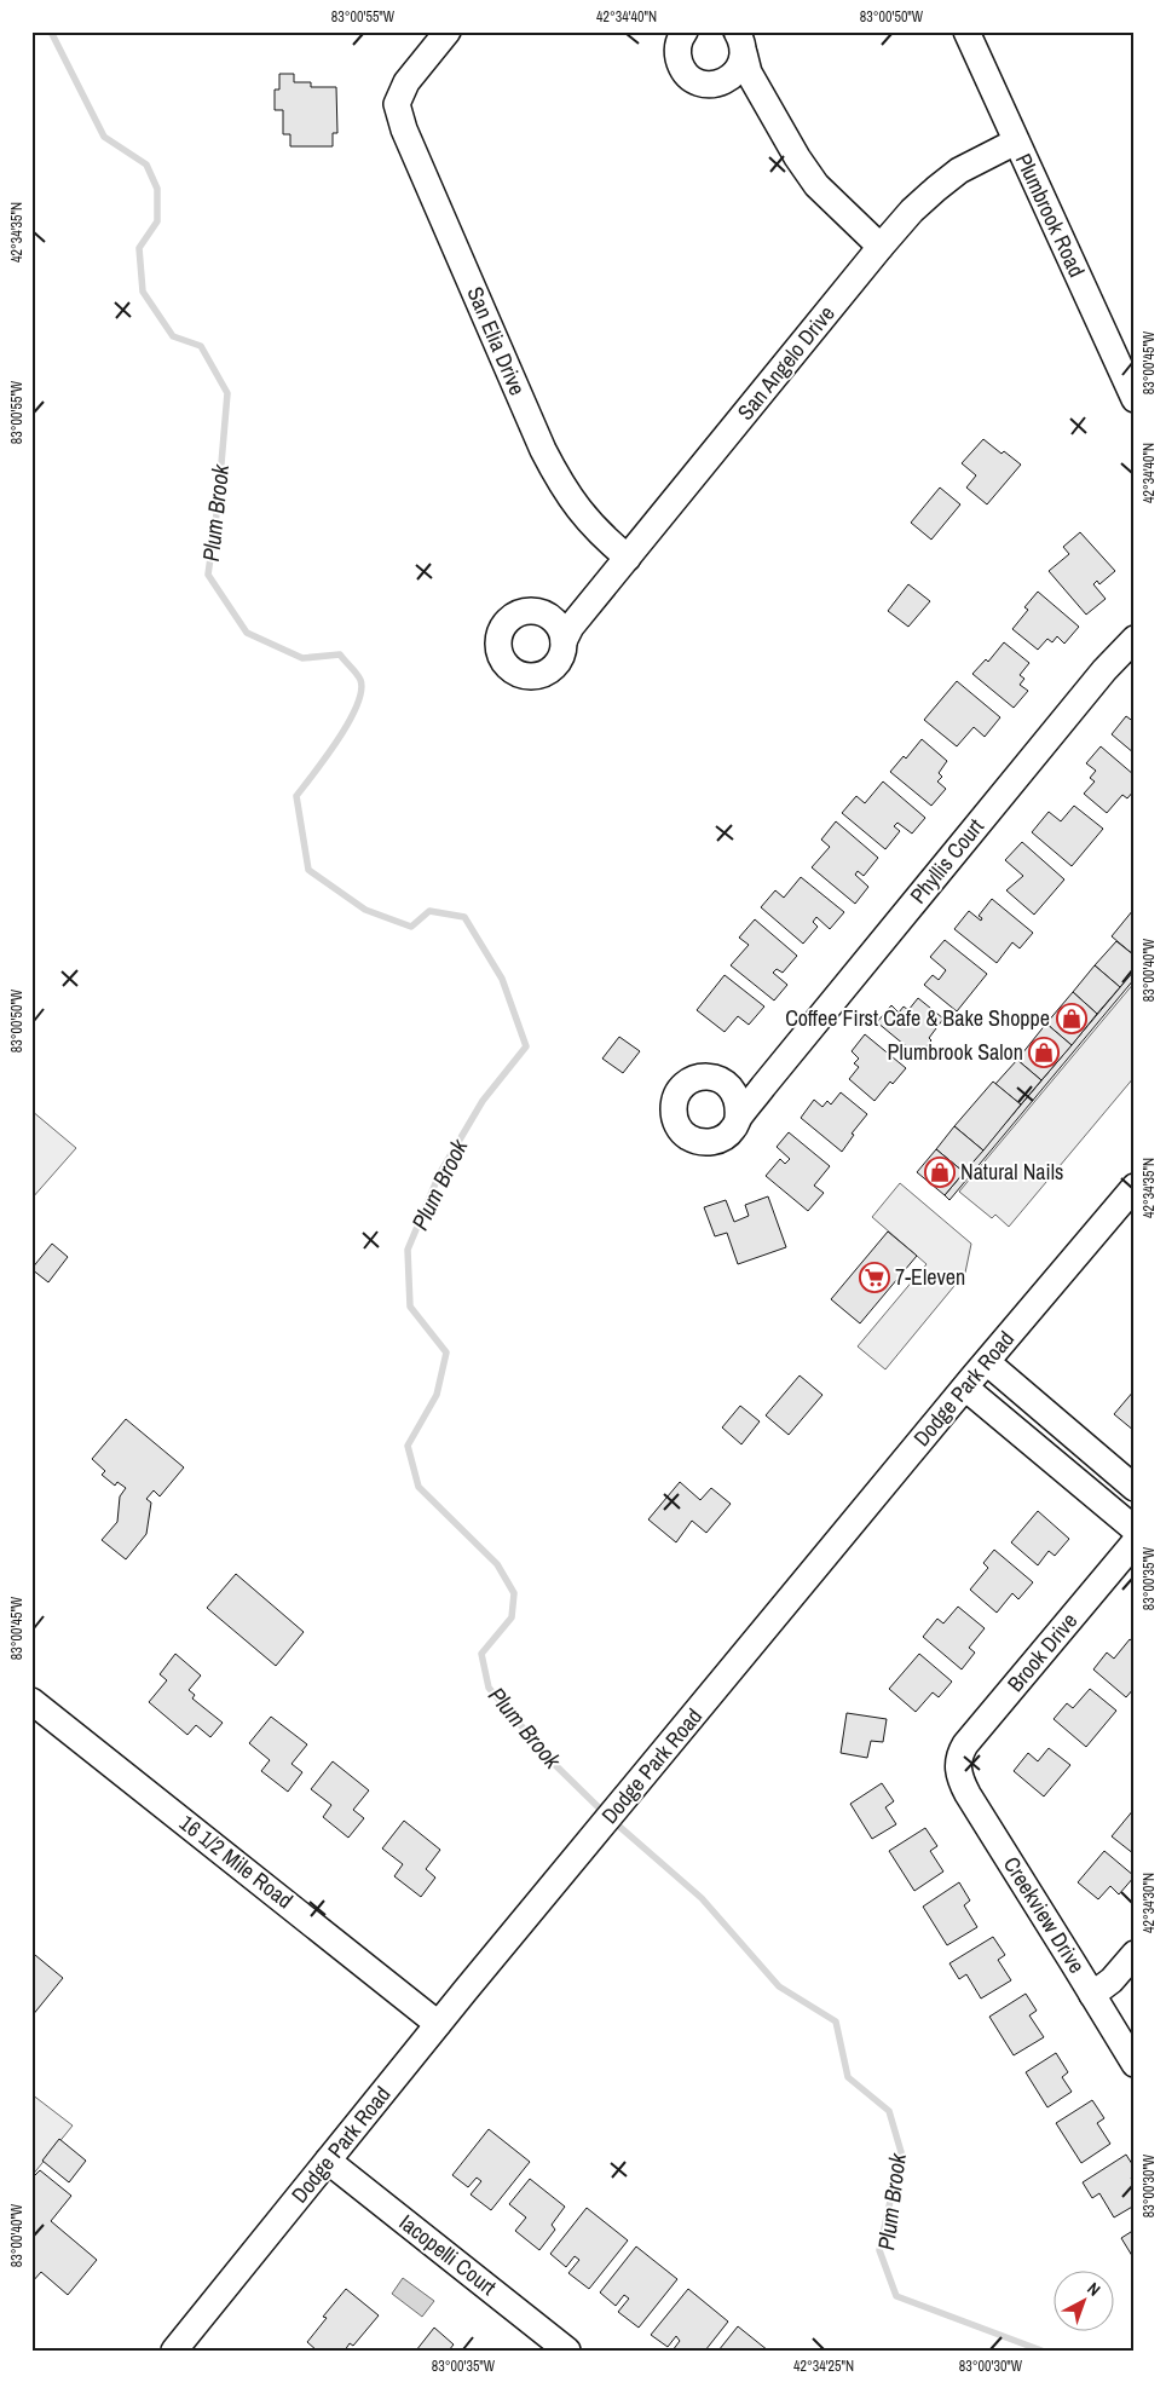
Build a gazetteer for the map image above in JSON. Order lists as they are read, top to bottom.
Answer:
{
  "streets": {
    "street": [
      "Plumbrook Road",
      "San Elia Drive",
      "San Angelo Drive",
      "Phyllis Court",
      "Dodge Park Road",
      "Brook Drive",
      "16 1/2 Mile Road",
      "Creekview Drive",
      "Iacopelli Court"
    ]
  },
  "crossings": [
    ["Plumbrook Road", "San Angelo Drive"],
    ["San Elia Drive", "San Angelo Drive"],
    ["Dodge Park Road", "16 1/2 Mile Road"],
    ["Dodge Park Road", "Iacopelli Court"],
    ["Brook Drive", "Creekview Drive"]
  ],
  "water": ["Plum Brook"],
  "places": {
    "shop": ["Coffee First Cafe & Bake Shoppe", "Plumbrook Salon", "Natural Nails"],
    "supermarket": ["7-Eleven"]
  },
  "north": "top right",
  "coordinates": [
    "83°00'55\"W",
    "42°34'40\"N",
    "83°00'50\"W",
    "42°34'35\"N",
    "83°00'45\"W",
    "83°00'40\"W",
    "83°00'35\"W",
    "42°34'30\"N",
    "83°00'30\"W",
    "42°34'25\"N"
  ]
}
